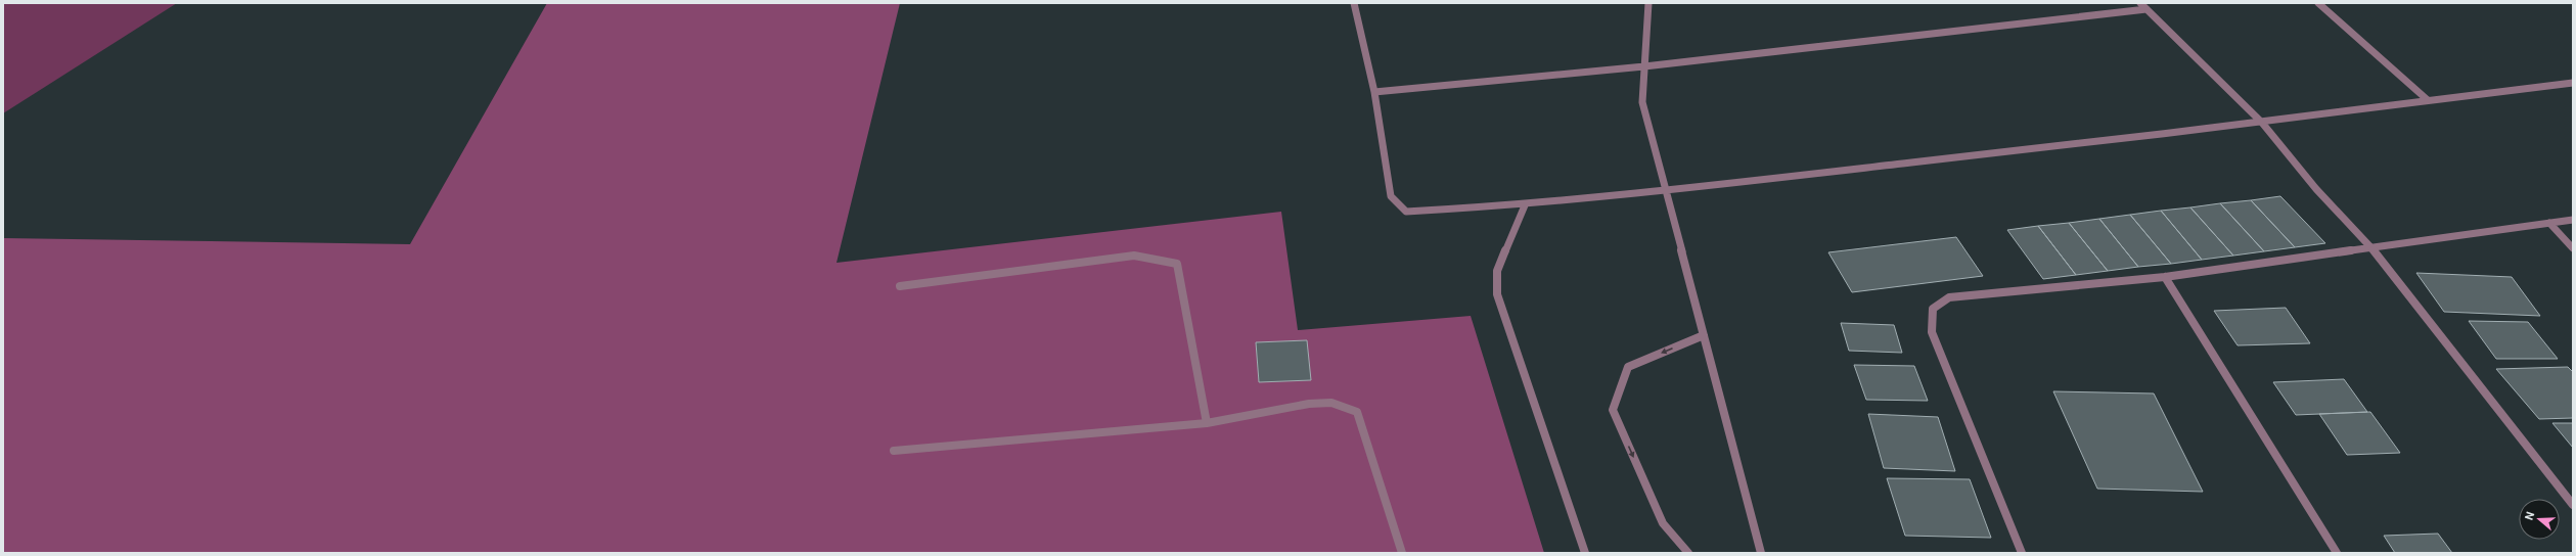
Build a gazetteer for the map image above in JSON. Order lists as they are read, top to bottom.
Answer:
{
  "north": "left"
}
